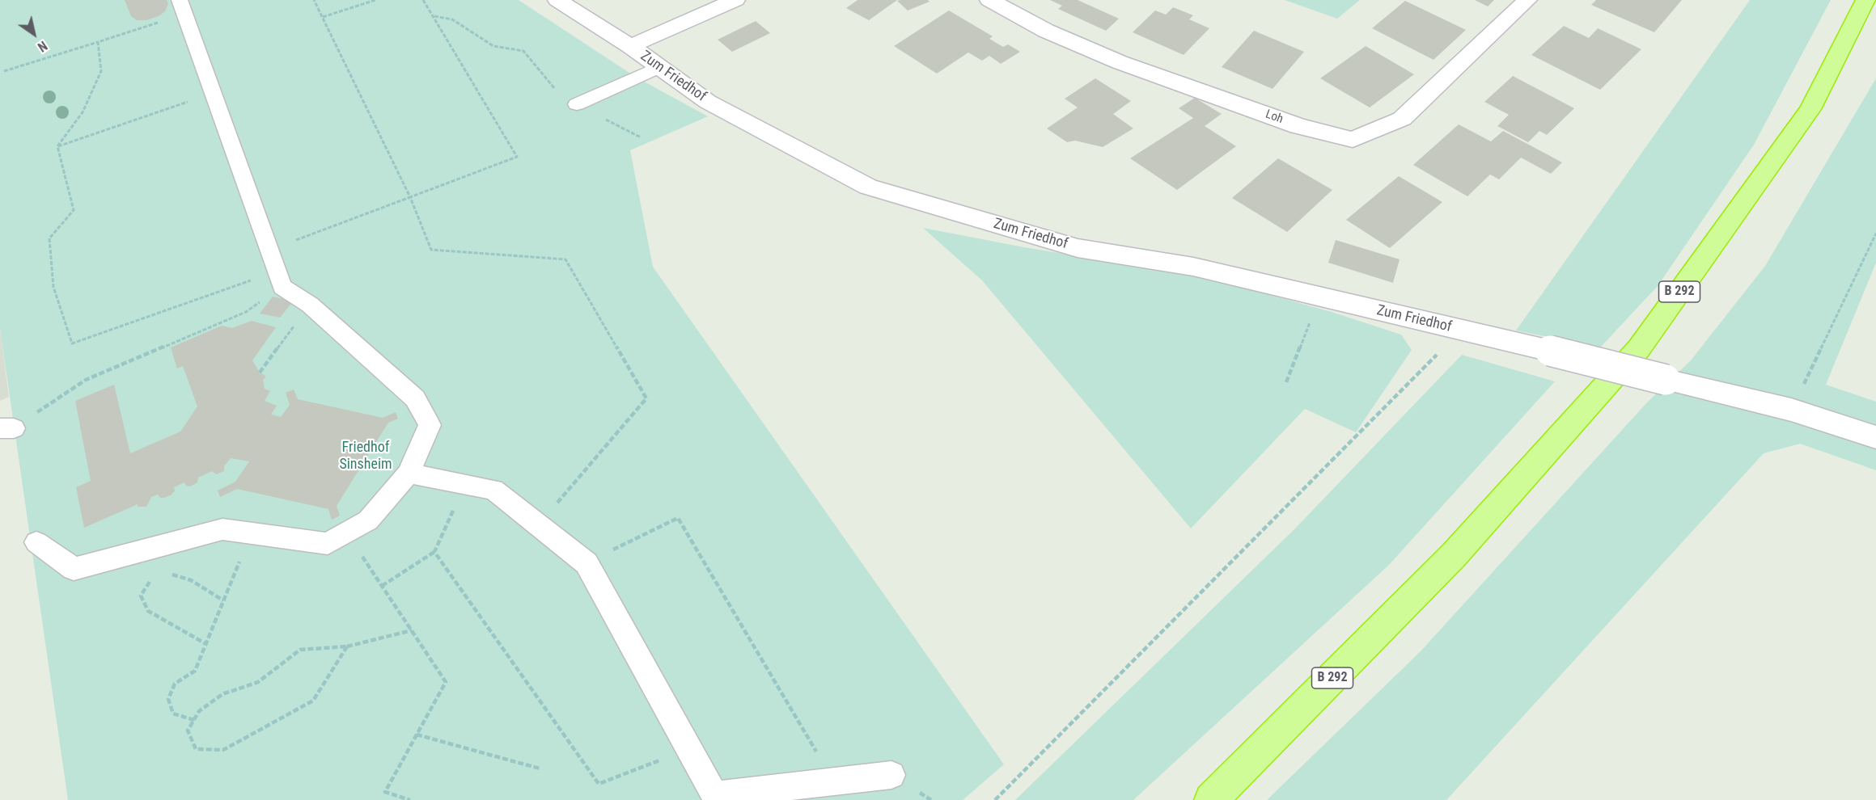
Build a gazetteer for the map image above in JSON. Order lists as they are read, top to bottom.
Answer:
{
  "streets": {
    "highway": ["B 292"],
    "street": ["Zum Friedhof", "Loh"]
  },
  "parks": ["Friedhof Sinsheim"],
  "north": "bottom right"
}
